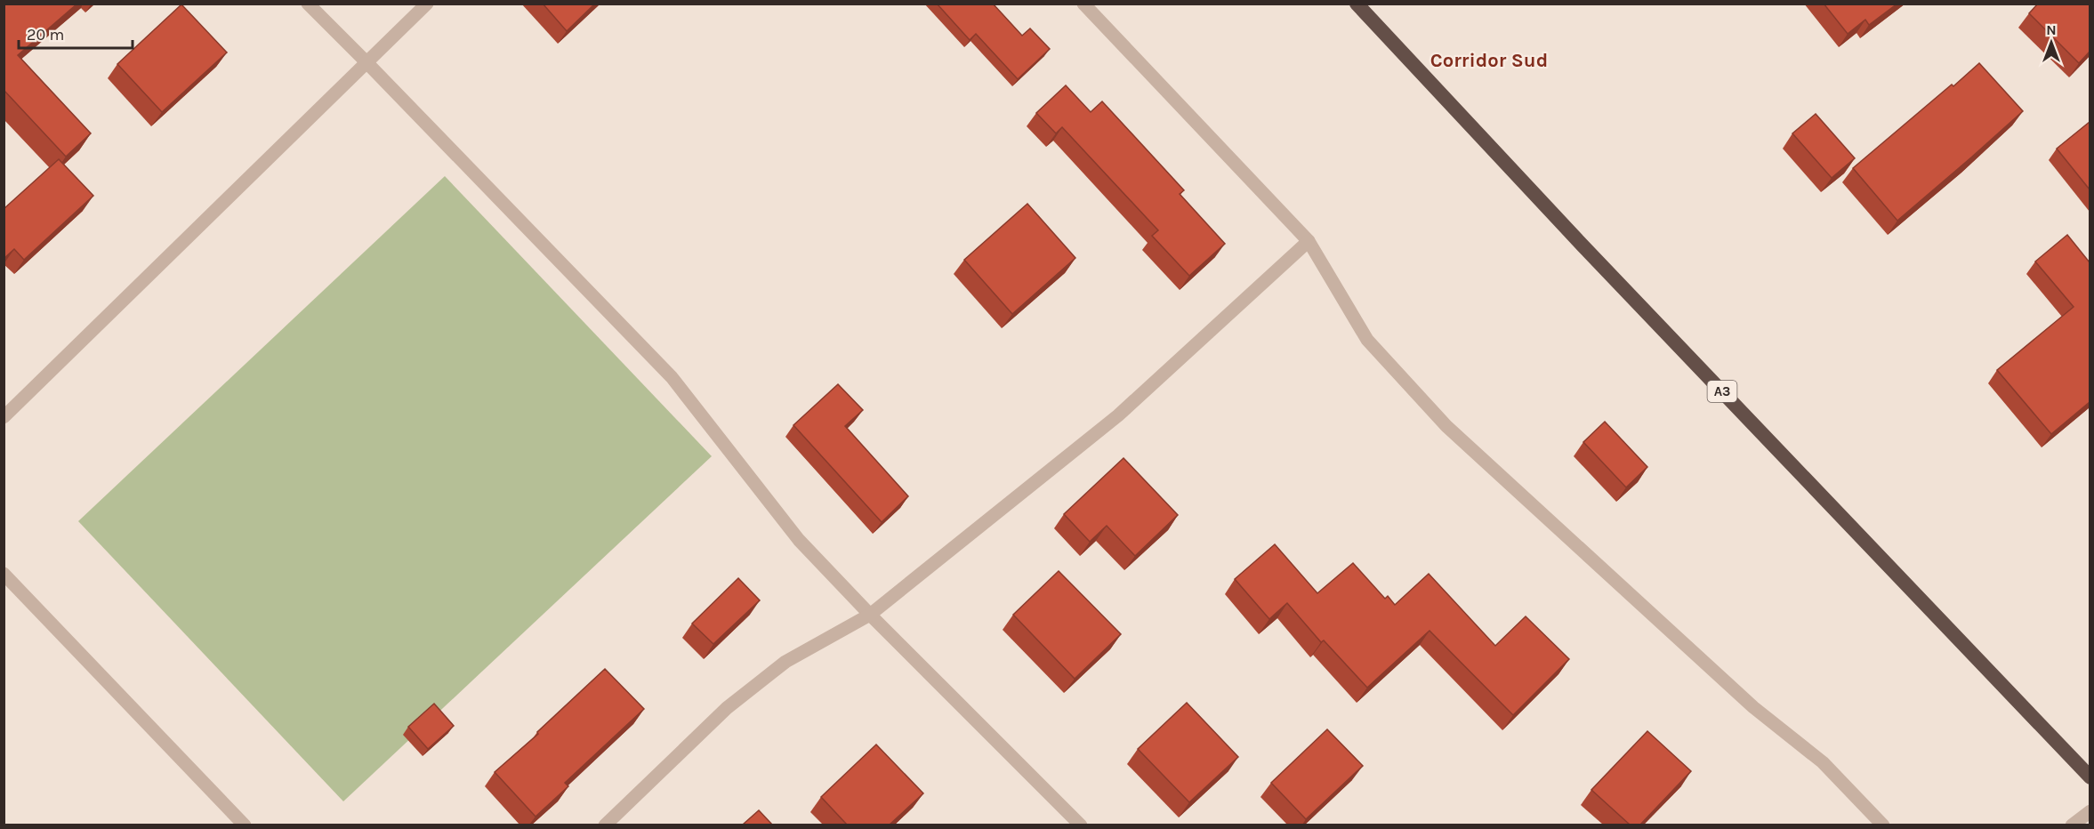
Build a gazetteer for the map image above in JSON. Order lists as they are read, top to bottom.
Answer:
{
  "streets": {
    "highway": ["A3"]
  },
  "districts": ["Corridor Sud"],
  "scale_bar": "20 m",
  "north": "top"
}
